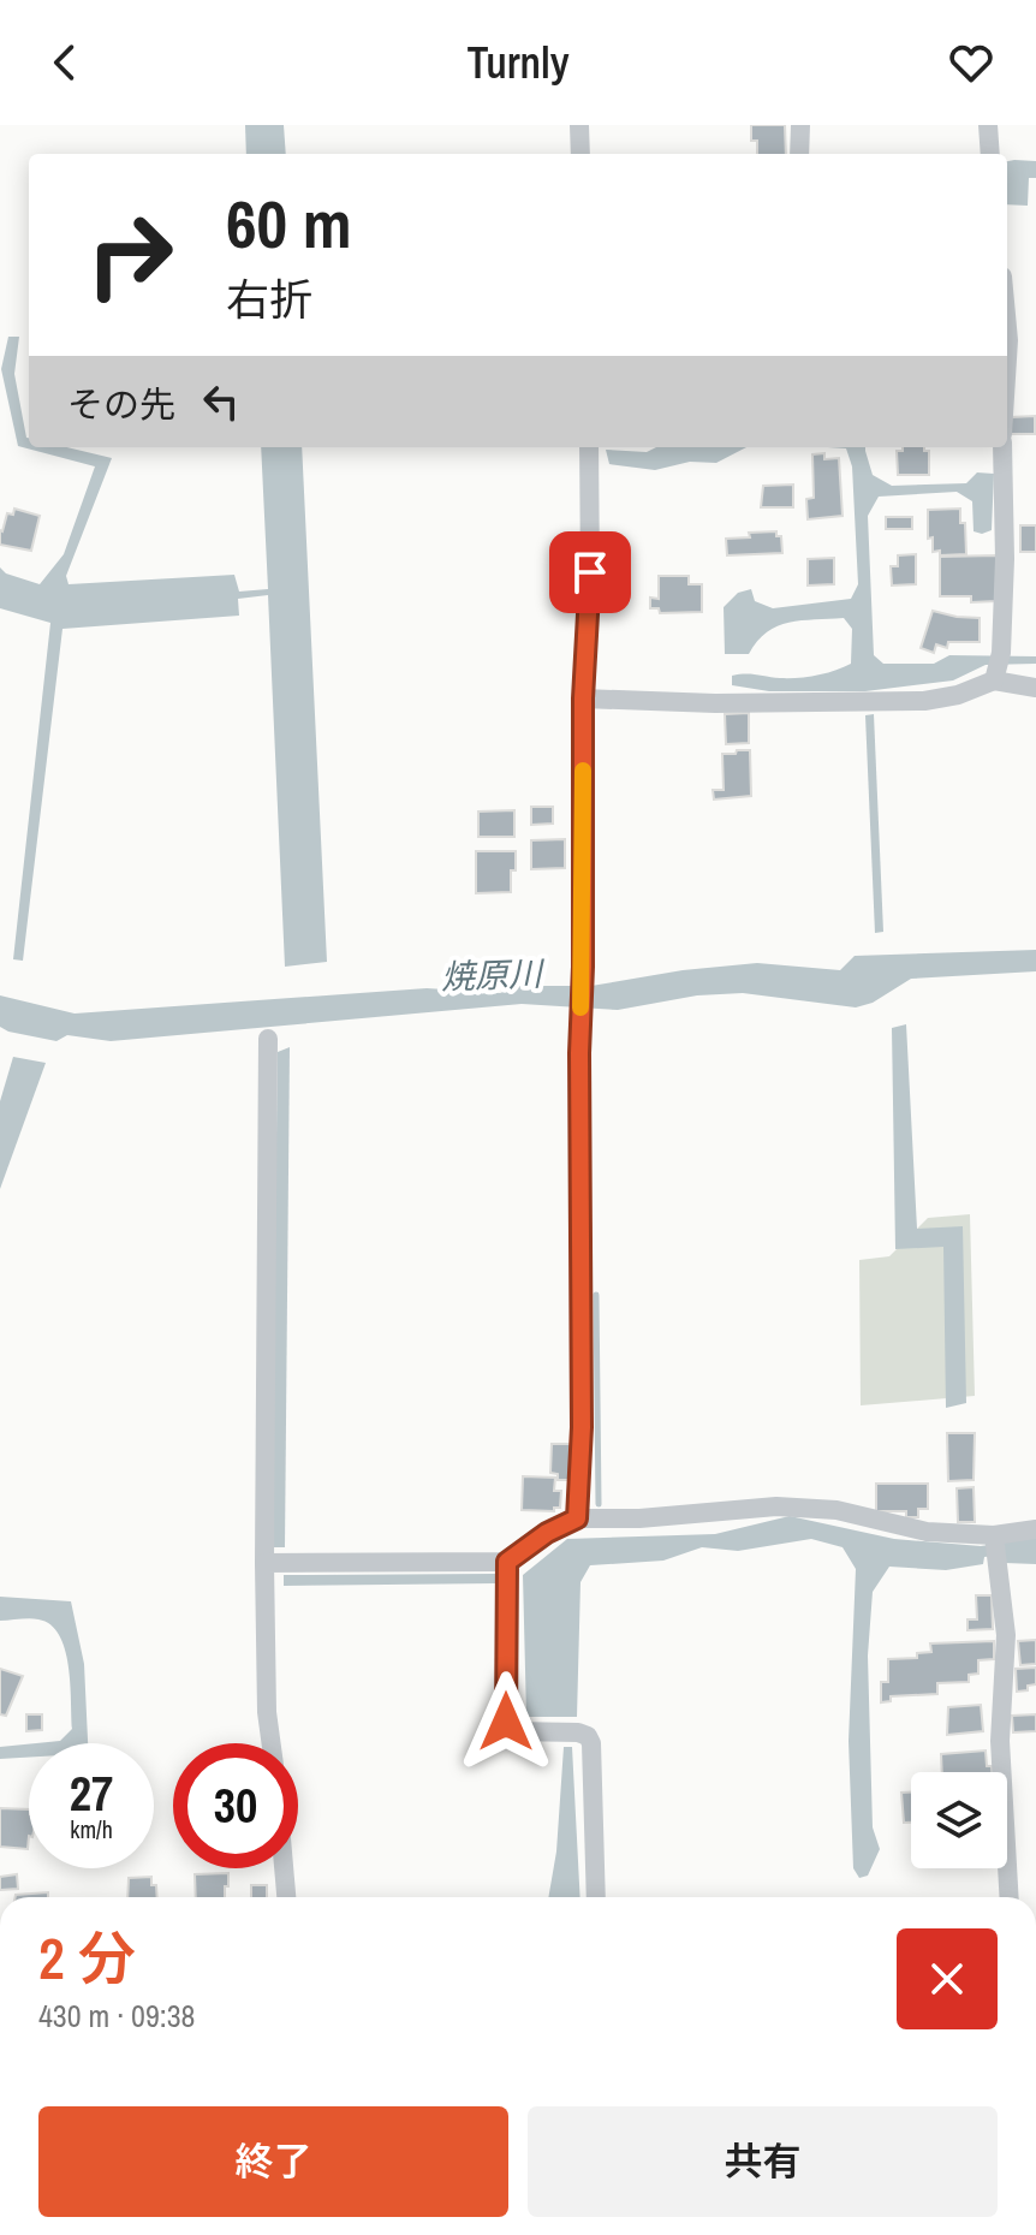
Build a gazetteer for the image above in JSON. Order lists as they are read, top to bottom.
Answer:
{
  "water": ["焼原川"],
  "page": {
    "header": "Turnly",
    "turn": ["60 m", "右折"],
    "then": "その先",
    "speed": "27 km/h",
    "limit": "30",
    "heading": ["2 分", "430 m · 09:38"],
    "buttons": ["終了", "共有"]
  }
}
